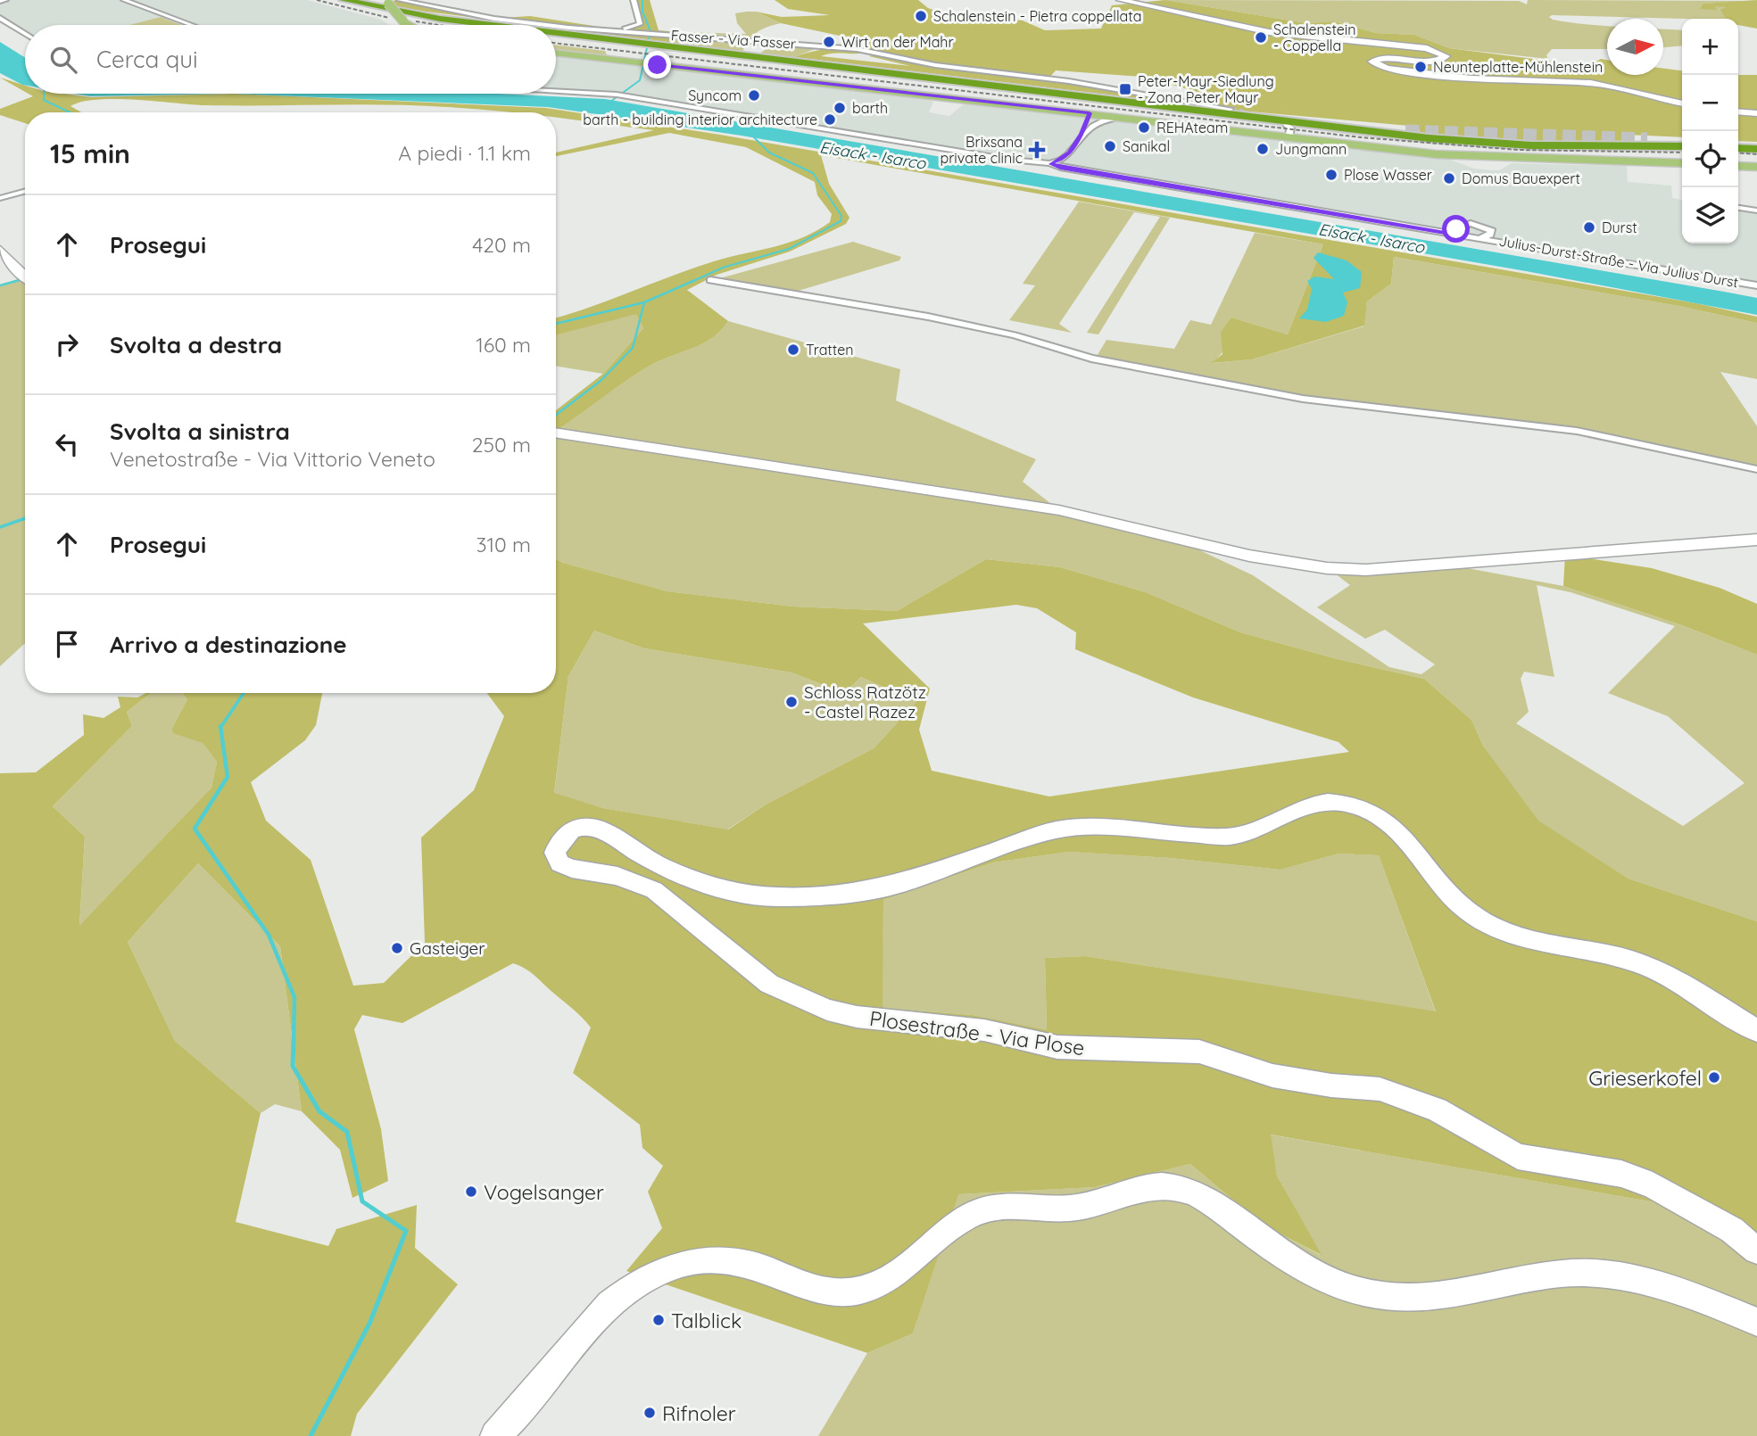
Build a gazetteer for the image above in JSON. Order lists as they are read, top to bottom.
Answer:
{
  "streets": {
    "street": ["Fasser - Via Fasser", "Julius-Durst-Straße - Via Julius Durst", "Plosestraße - Via Plose"]
  },
  "water": ["Eisack - Isarco"],
  "places": {
    "other": [
      "Schalenstein - Pietra coppellata",
      "Schalenstein - Coppella",
      "Wirt an der Mahr",
      "Neunteplatte-Mühlenstein",
      "Syncom",
      "barth",
      "barth - building interior architecture",
      "REHAteam",
      "Sanikal",
      "Jungmann",
      "Plose Wasser",
      "Domus Bauexpert",
      "Durst",
      "Tratten",
      "Schloss Ratzötz - Castel Razez",
      "Gasteiger",
      "Grieserkofel",
      "Vogelsanger",
      "Talblick",
      "Rifnoler"
    ],
    "transit": ["Peter-Mayr-Siedlung - Zona Peter Mayr"],
    "health": ["Brixsana private clinic"]
  },
  "north": "right",
  "page": {
    "map_buttons": ["+", "−"],
    "search": "Cerca qui",
    "heading": ["15 min", "A piedi · 1.1 km"],
    "list": [
      ["Prosegui", "420 m"],
      ["Svolta a destra", "160 m"],
      ["Svolta a sinistra", "Venetostraße - Via Vittorio Veneto", "250 m"],
      ["Prosegui", "310 m"],
      "Arrivo a destinazione"
    ]
  }
}
